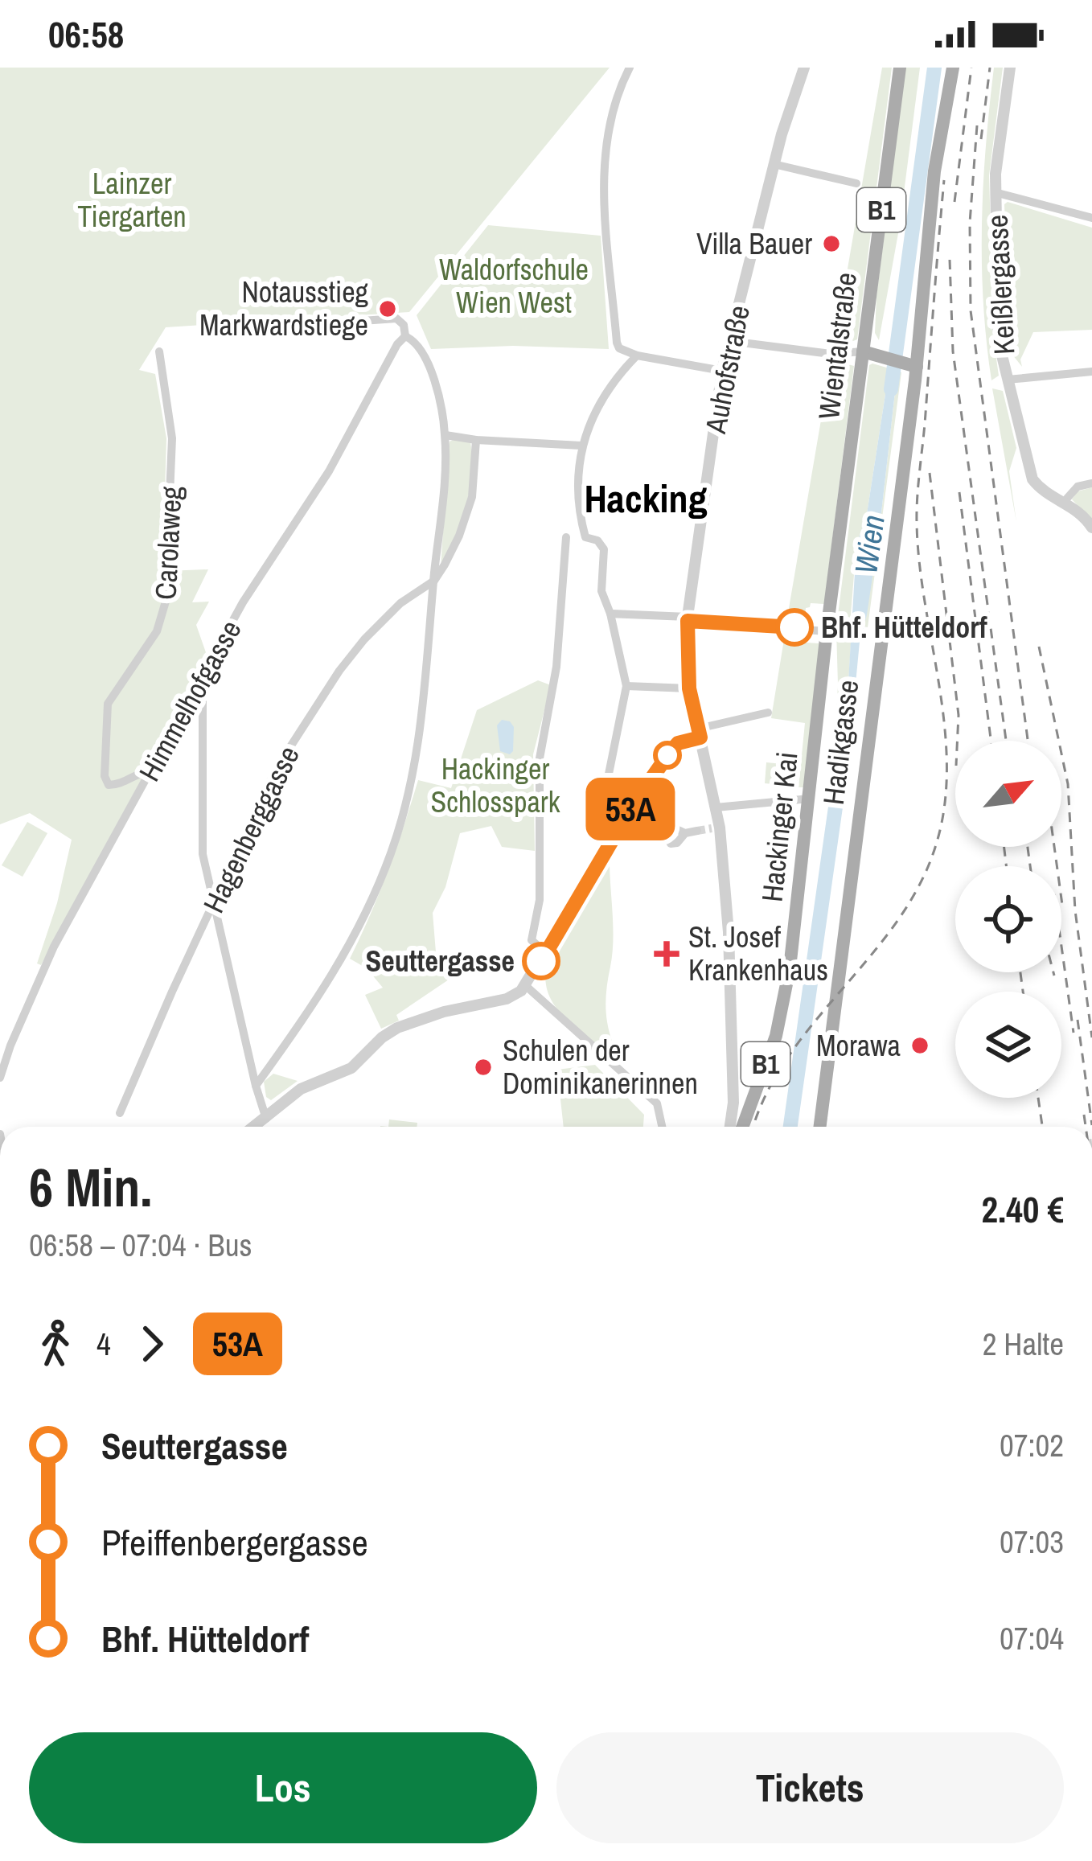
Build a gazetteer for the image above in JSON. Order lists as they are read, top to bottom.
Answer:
{
  "streets": {
    "main road": [
      "B1",
      "Wientalstraße",
      "Hadikgasse",
      "Hackinger Kai"
    ],
    "street": [
      "Keißlergasse",
      "Auhofstraße",
      "Carolaweg",
      "Himmelhofgasse",
      "Hagenberggasse"
    ]
  },
  "crossings": [
    ["Wientalstraße", "Hackinger Kai"],
    ["Carolaweg", "Himmelhofgasse"]
  ],
  "districts": ["Hacking"],
  "water": ["Wien"],
  "parks": ["Lainzer Tiergarten", "Waldorfschule Wien West", "Hackinger Schlosspark"],
  "places": {
    "other": [
      "Villa Bauer",
      "Notausstieg Markwardstiege",
      "Bhf. Hütteldorf",
      "Seuttergasse",
      "Morawa",
      "Schulen der Dominikanerinnen"
    ],
    "health": ["St. Josef Krankenhaus"]
  },
  "lines": ["bus line 53A"],
  "north": "top right",
  "page": {
    "status": "06:58",
    "on_map": "53A",
    "heading": ["6 Min.", "06:58 – 07:04 · Bus", "2.40 €"],
    "legs": ["4", "53A", "2 Halte"],
    "list": [
      {
        "name": "Seuttergasse",
        "value": "07:02"
      },
      {
        "name": "Pfeiffenbergergasse",
        "value": "07:03"
      },
      {
        "name": "Bhf. Hütteldorf",
        "value": "07:04"
      }
    ],
    "buttons": ["Los", "Tickets"]
  }
}
